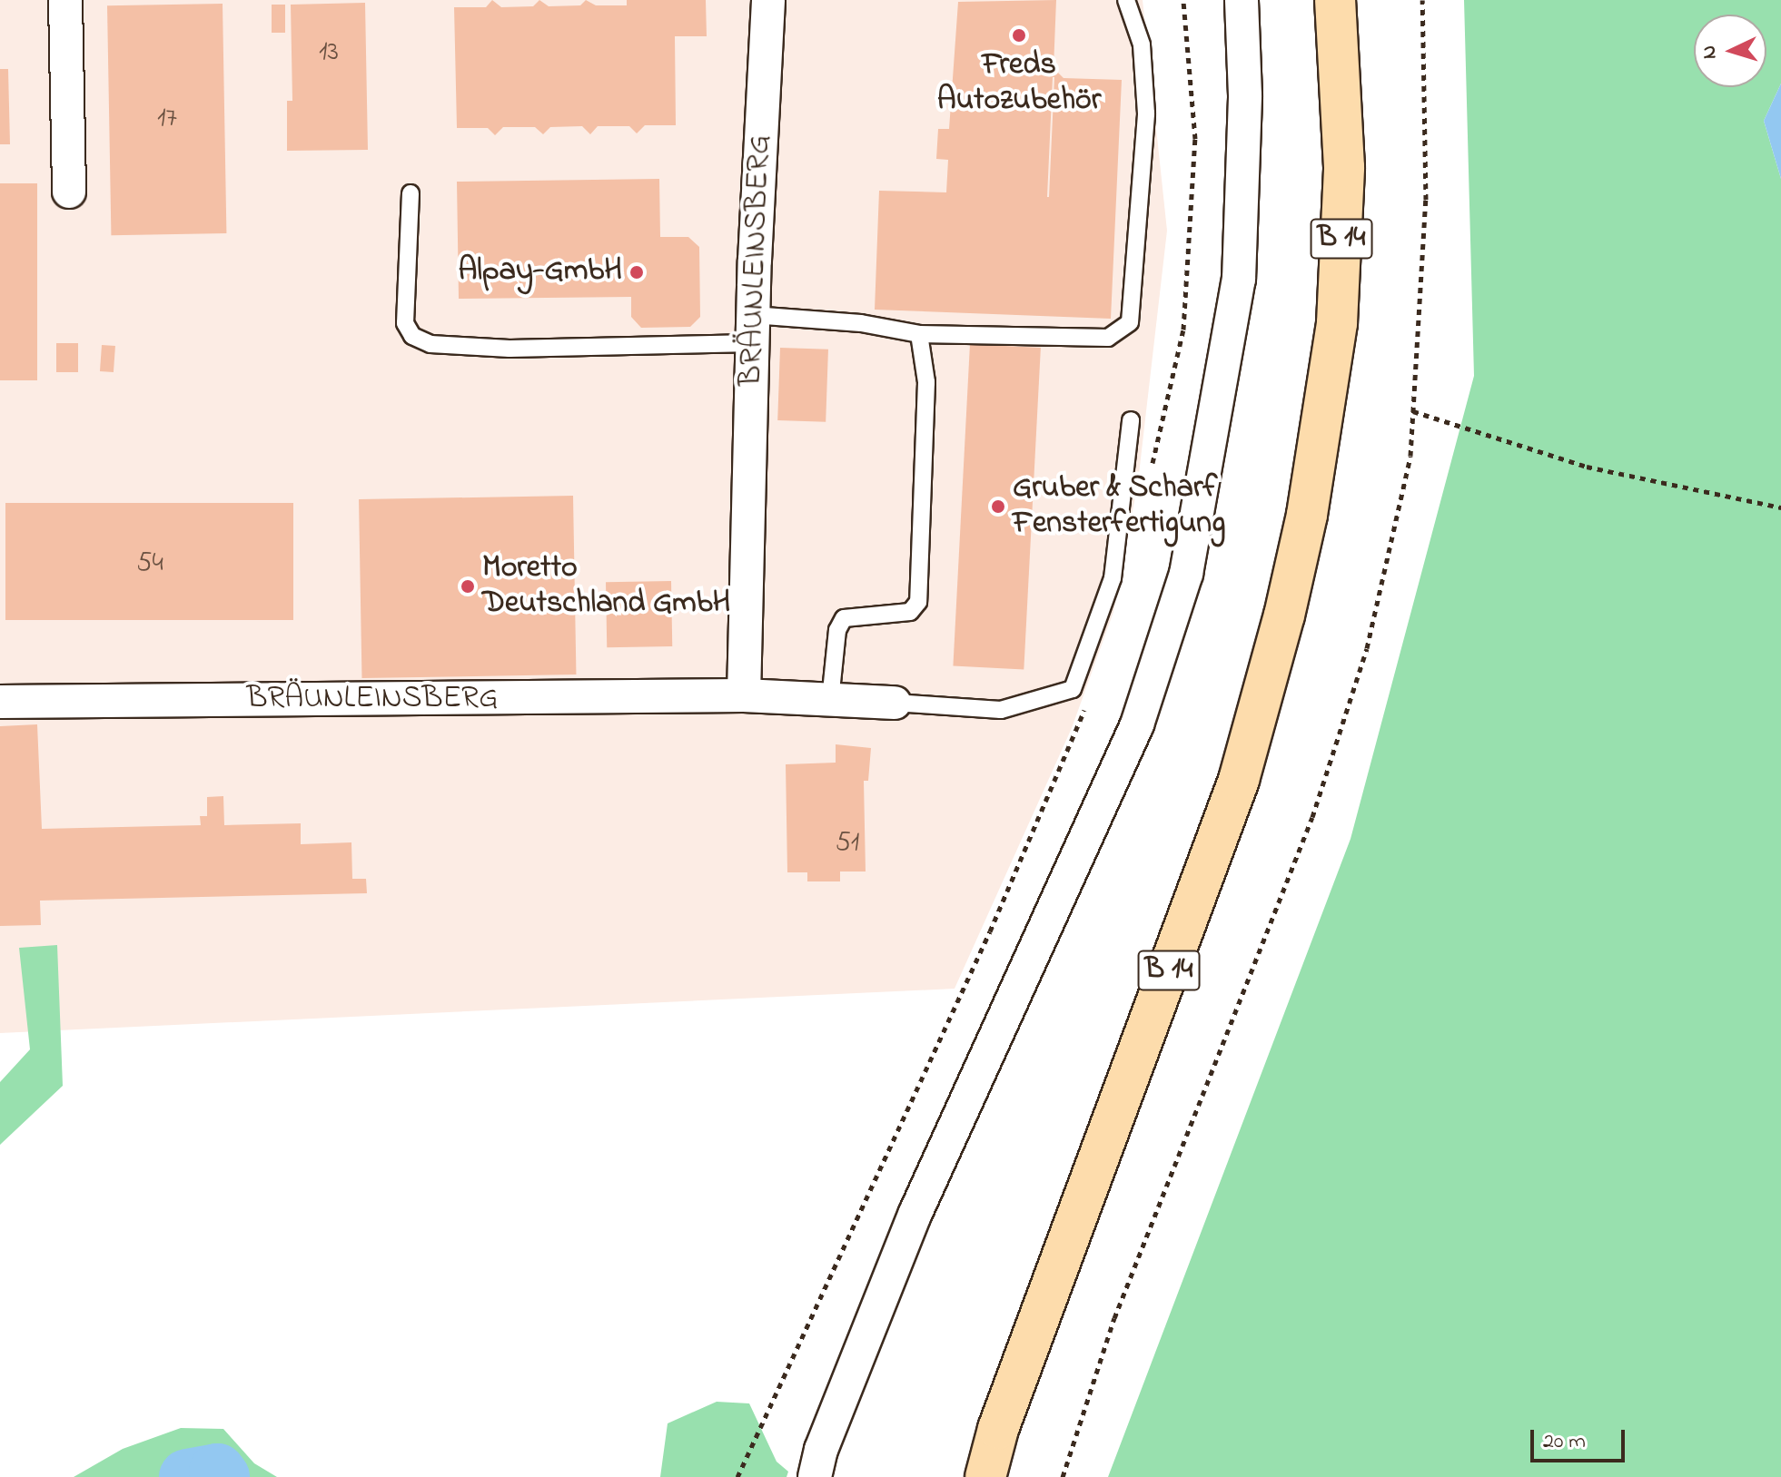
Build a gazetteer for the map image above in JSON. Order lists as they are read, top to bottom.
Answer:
{
  "streets": {
    "main road": ["B 14"],
    "street": ["BRÄUNLEINSBERG"]
  },
  "places": [
    "Freds Autozubehör",
    "Alpay-GmbH",
    "Gruber & Scharf Fensterfertigung",
    "Moretto Deutschland GmbH"
  ],
  "house_numbers": [
    "13",
    "17",
    "54",
    "51"
  ],
  "scale_bar": "20 m",
  "north": "left"
}
